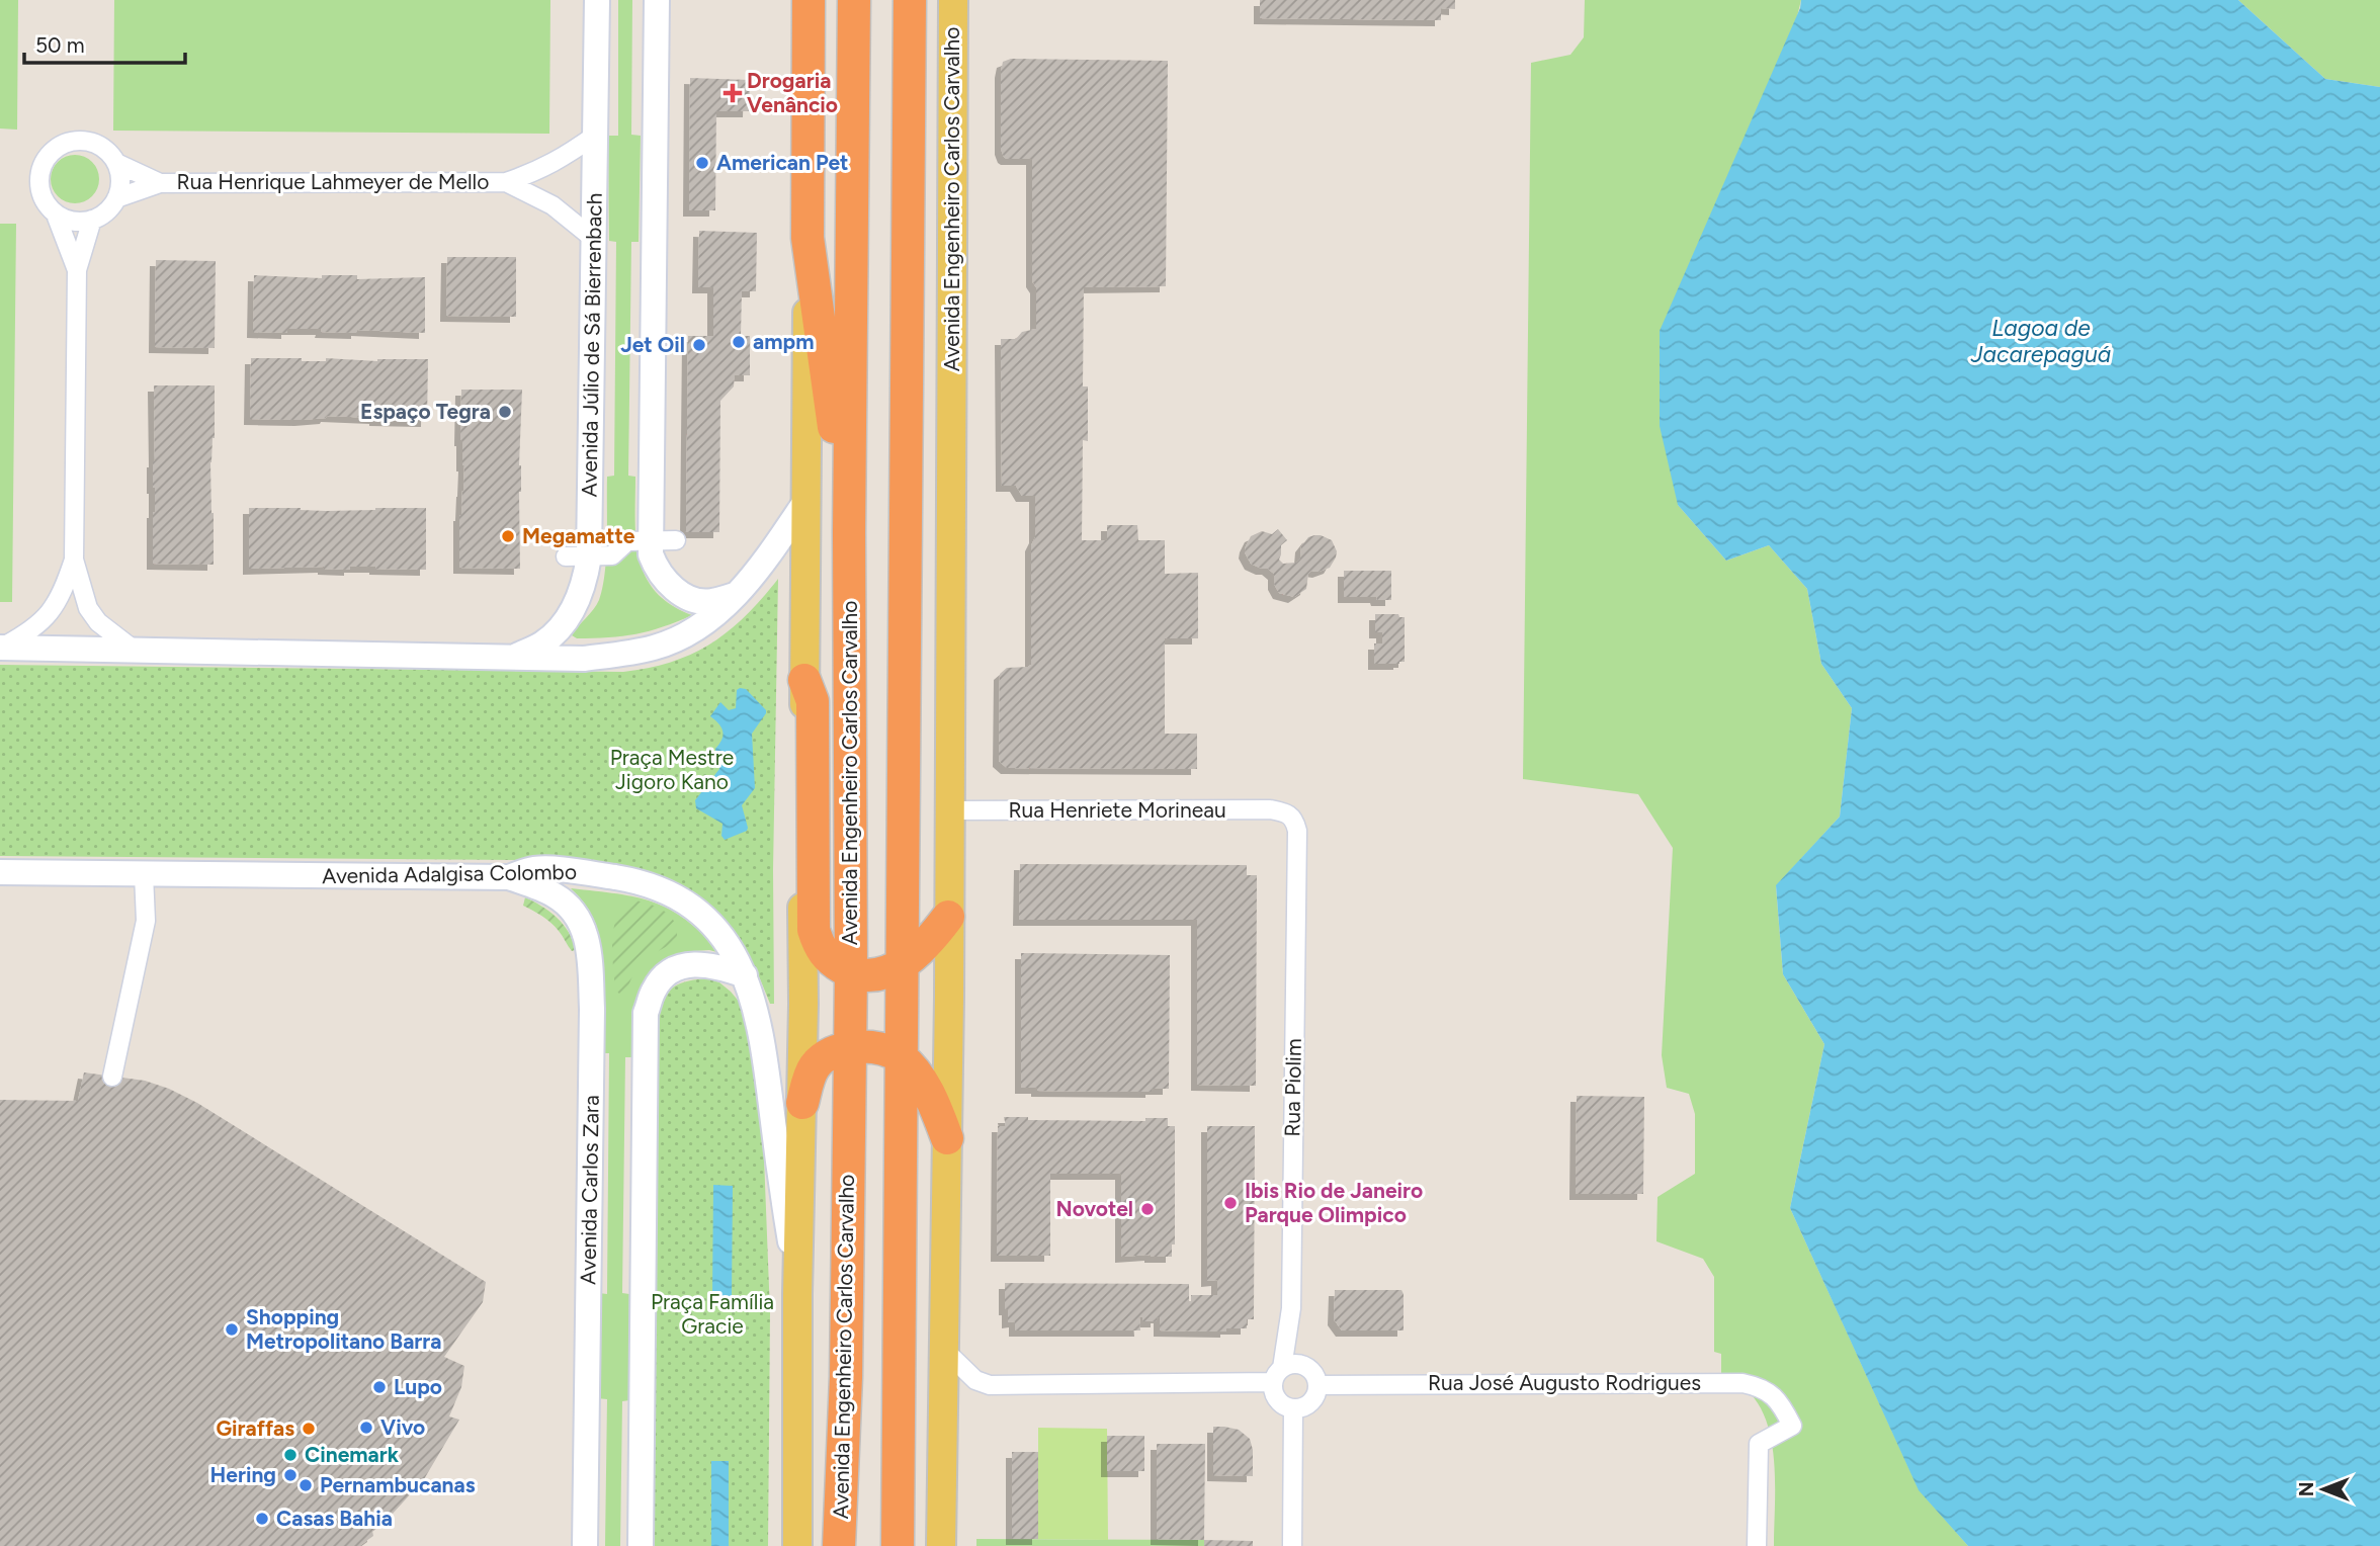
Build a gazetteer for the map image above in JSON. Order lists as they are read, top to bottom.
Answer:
{
  "streets": {
    "highway": ["Avenida Engenheiro Carlos Carvalho"],
    "street": [
      "Rua Henrique Lahmeyer de Mello",
      "Avenida Júlio de Sá Bierrenbach",
      "Rua Henriete Morineau",
      "Avenida Adalgisa Colombo",
      "Rua Piolim",
      "Avenida Carlos Zara",
      "Rua José Augusto Rodrigues"
    ]
  },
  "crossings": [
    ["Rua Henrique Lahmeyer de Mello", "Avenida Júlio de Sá Bierrenbach"],
    ["Avenida Engenheiro Carlos Carvalho", "Rua Henriete Morineau"],
    ["Avenida Engenheiro Carlos Carvalho", "Avenida Adalgisa Colombo"],
    ["Rua Henriete Morineau", "Rua Piolim"],
    ["Avenida Adalgisa Colombo", "Avenida Carlos Zara"],
    ["Rua Piolim", "Rua José Augusto Rodrigues"]
  ],
  "water": ["Lagoa de Jacarepaguá"],
  "parks": ["Praça Mestre Jigoro Kano", "Praça Família Gracie"],
  "places": {
    "health": ["Drogaria Venâncio"],
    "other": [
      "American Pet",
      "ampm",
      "Jet Oil",
      "Espaço Tegra",
      "Megamatte",
      "Ibis Rio de Janeiro Parque Olimpico",
      "Novotel",
      "Shopping Metropolitano Barra",
      "Lupo",
      "Vivo",
      "Giraffas",
      "Cinemark",
      "Hering",
      "Pernambucanas",
      "Casas Bahia"
    ]
  },
  "scale_bar": "50 m",
  "north": "left"
}
